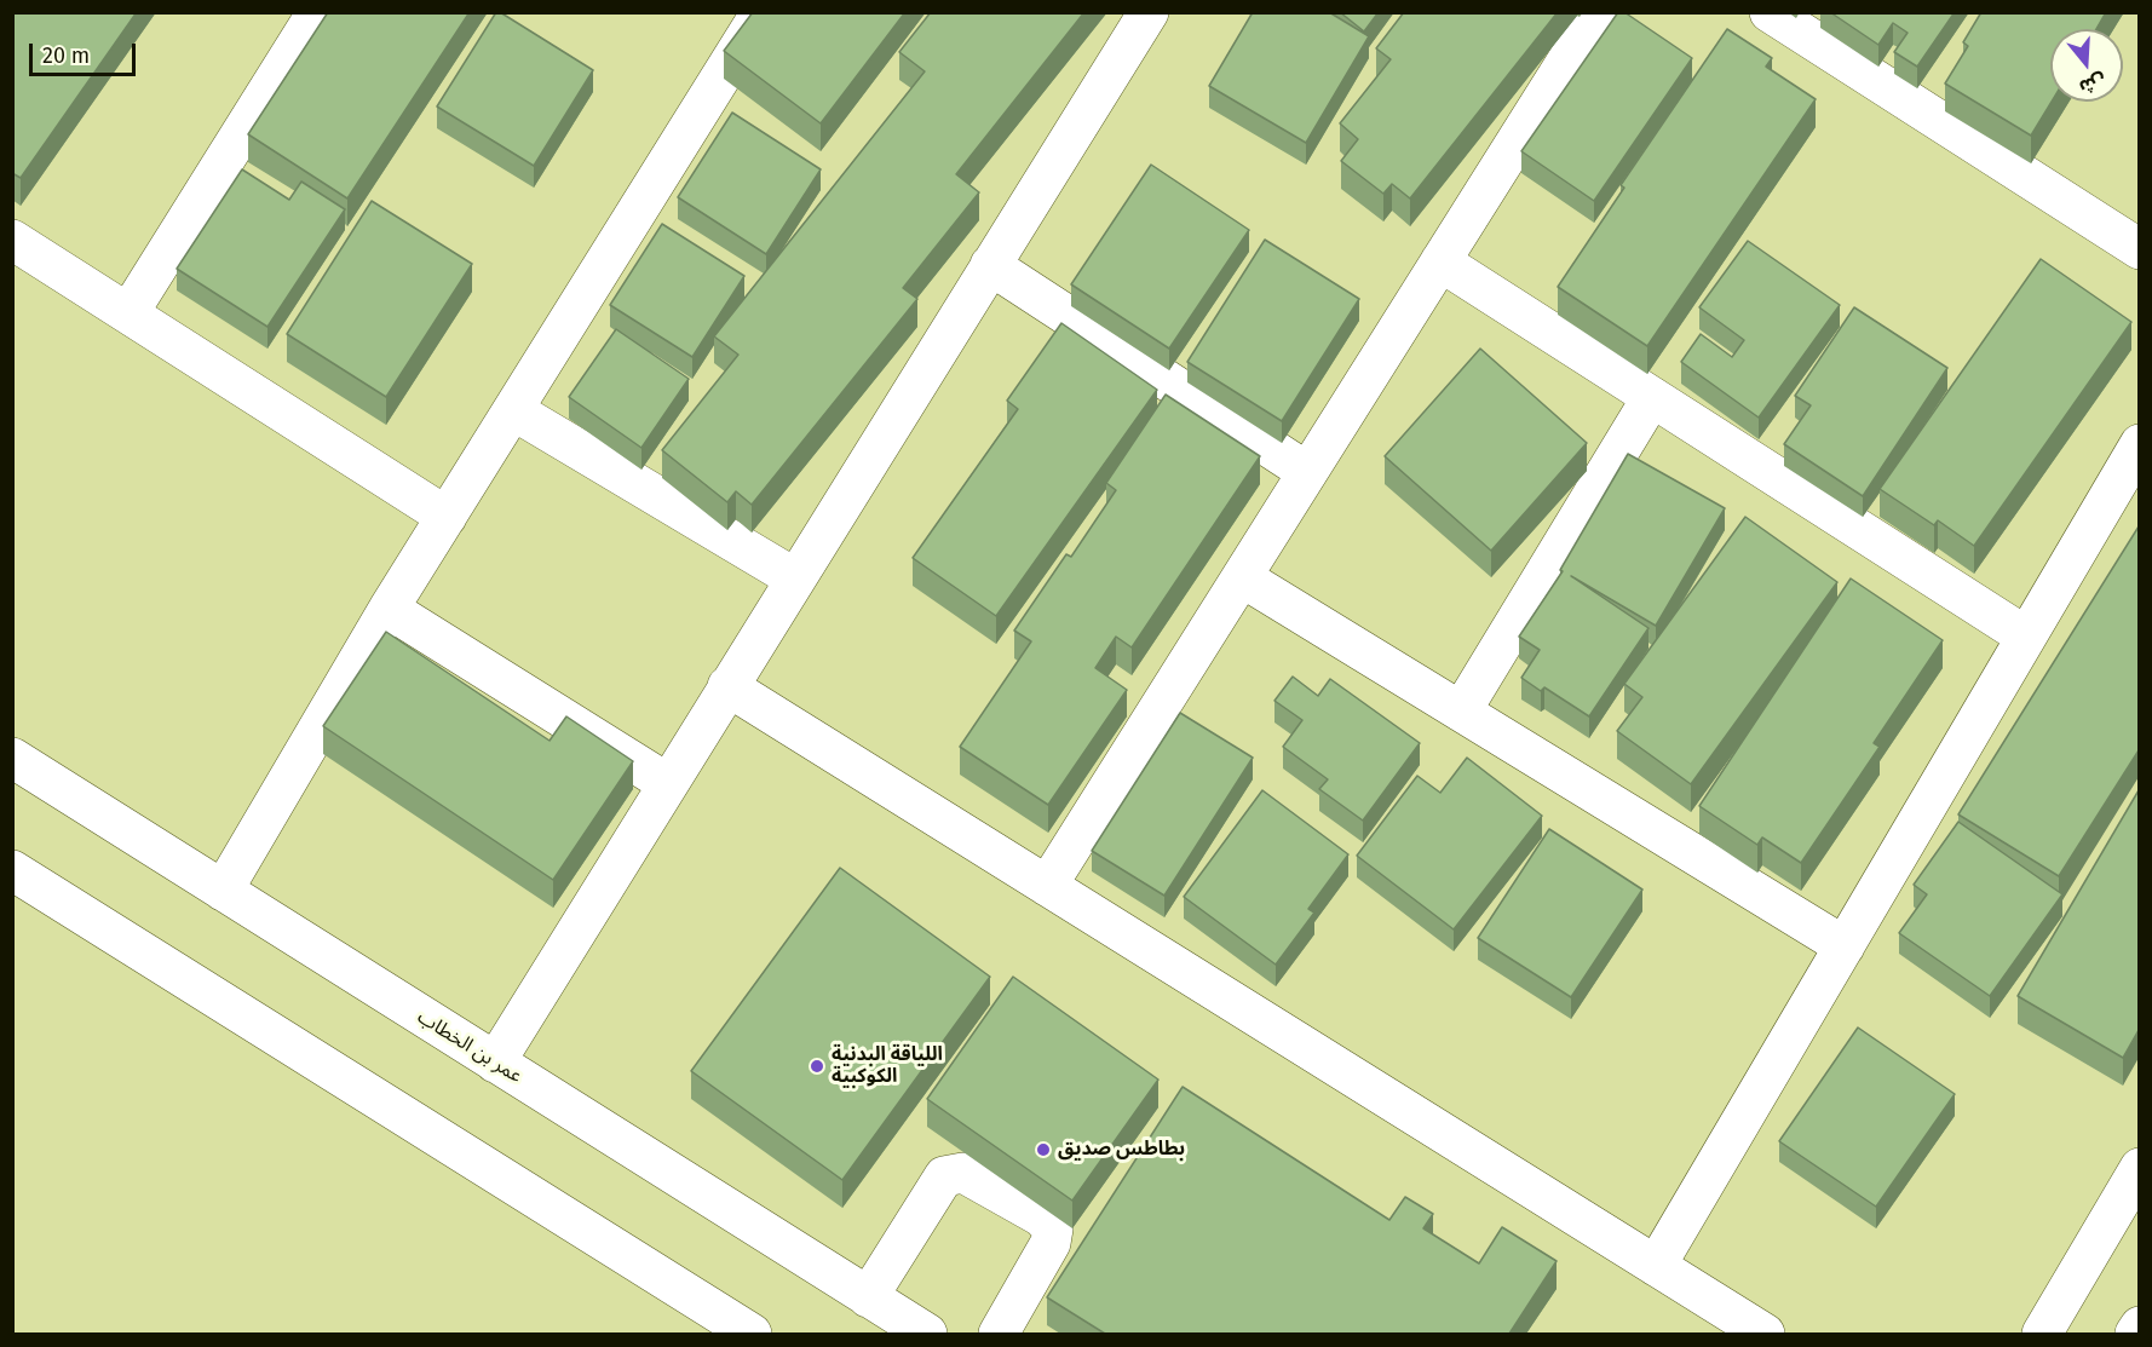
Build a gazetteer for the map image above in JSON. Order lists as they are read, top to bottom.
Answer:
{
  "streets": {
    "street": ["عمر بن الخطاب"]
  },
  "places": ["اللياقة البدنية الكوكبية", "بطاطس صديق"],
  "scale_bar": "20 m",
  "north": "bottom"
}
